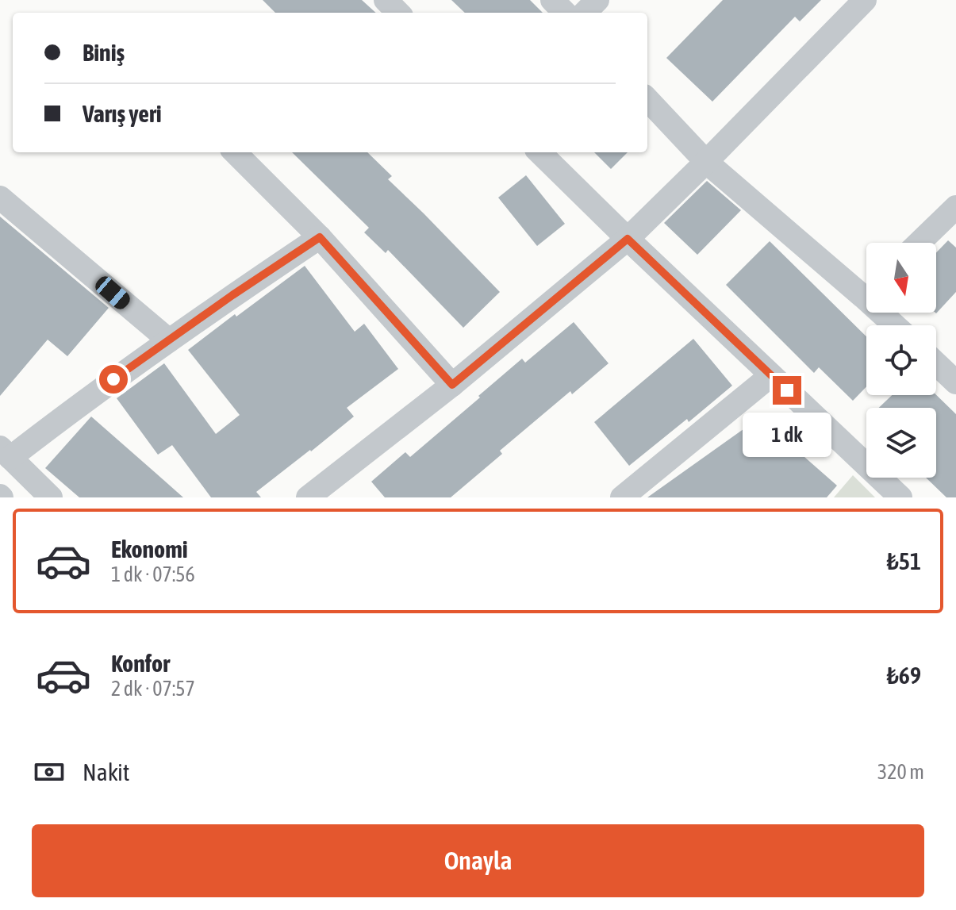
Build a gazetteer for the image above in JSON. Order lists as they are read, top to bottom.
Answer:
{
  "north": "bottom",
  "page": {
    "banner": ["Biniş", "Varış yeri"],
    "bubble": "1 dk",
    "list": [
      {
        "name": "Ekonomi",
        "note": "1 dk · 07:56",
        "value": "₺51"
      },
      {
        "name": "Konfor",
        "note": "2 dk · 07:57",
        "value": "₺69"
      }
    ],
    "pay": ["Nakit", "320 m"],
    "buttons": "Onayla"
  }
}
